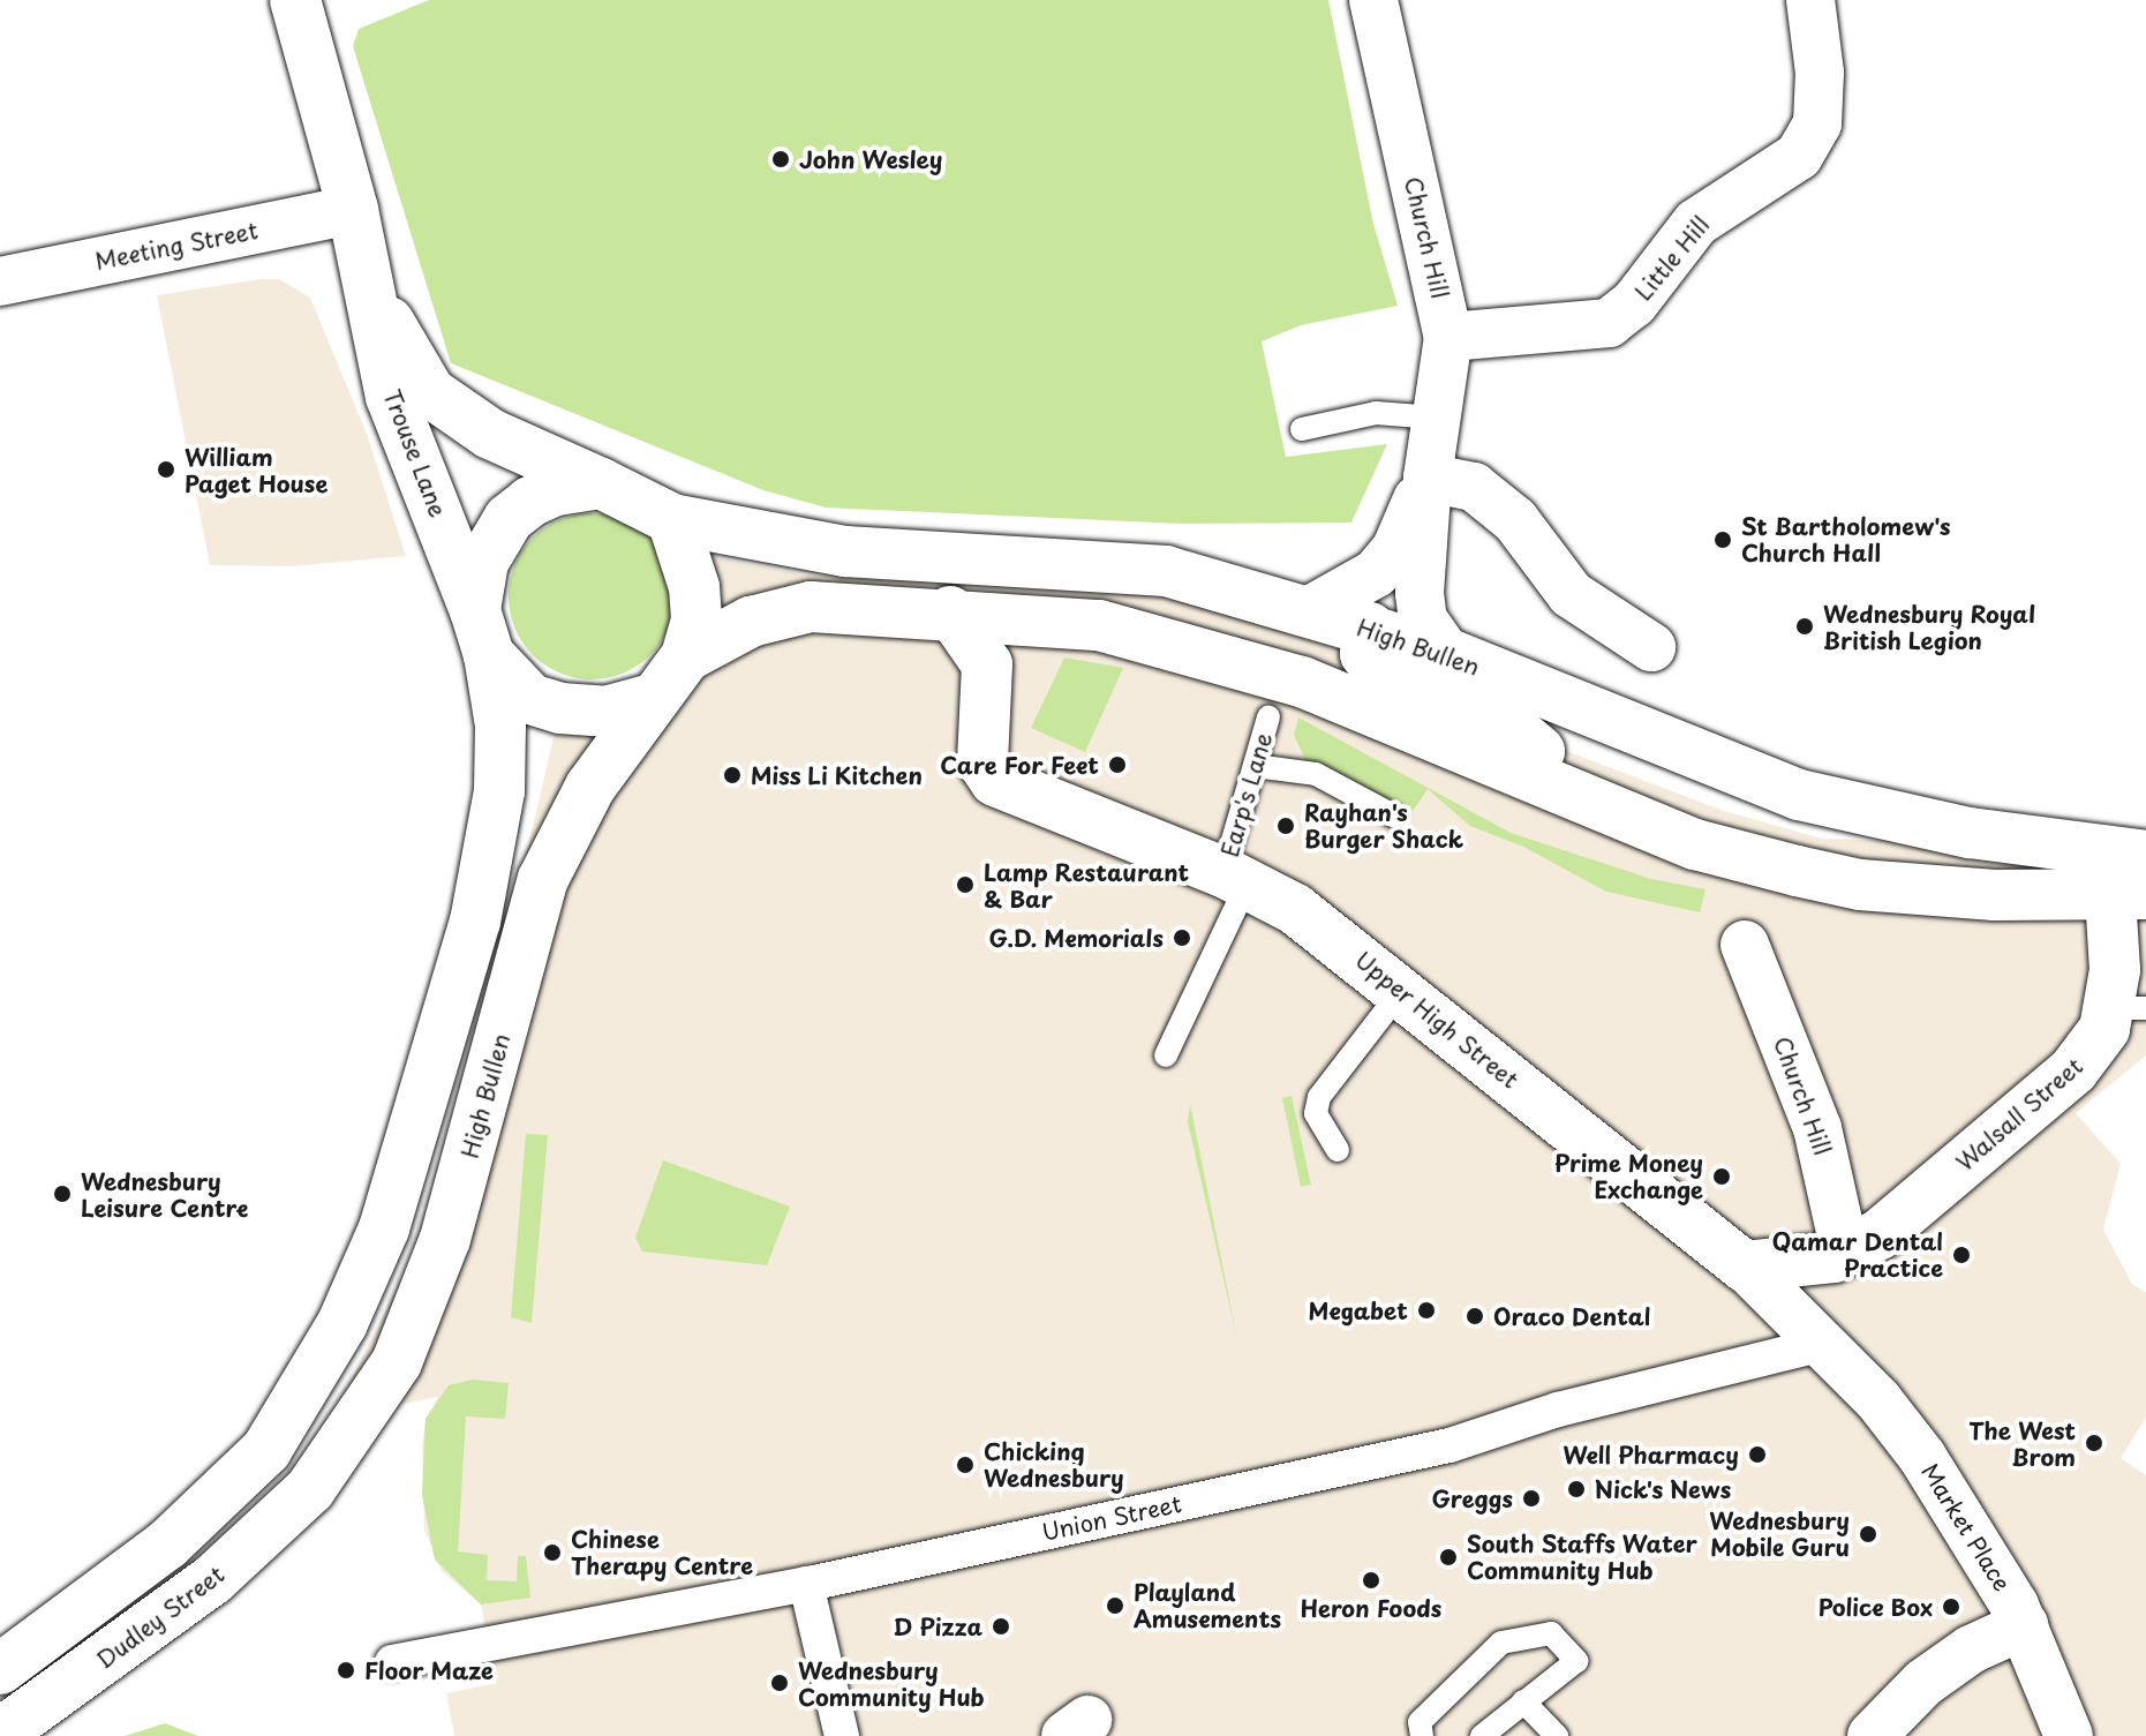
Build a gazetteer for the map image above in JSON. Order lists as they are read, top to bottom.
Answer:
{
  "streets": {
    "main road": [
      "Trouse Lane",
      "High Bullen",
      "Upper High Street",
      "Walsall Street",
      "Dudley Street"
    ],
    "street": [
      "Church Hill",
      "Meeting Street",
      "Little Hill",
      "Union Street",
      "Market Place"
    ],
    "lane": ["Earp's Lane"]
  },
  "crossings": [
    ["Church Hill", "Little Hill"],
    ["Church Hill", "High Bullen"],
    ["Church Hill", "Walsall Street"],
    ["Meeting Street", "Trouse Lane"],
    ["Trouse Lane", "High Bullen"],
    ["High Bullen", "Dudley Street"],
    ["Earp's Lane", "Upper High Street"],
    ["Upper High Street", "Walsall Street"],
    ["Upper High Street", "Union Street"],
    ["Upper High Street", "Market Place"],
    ["Union Street", "Market Place"]
  ],
  "places": [
    "John Wesley",
    "William Paget House",
    "St Bartholomew's Church Hall",
    "Wednesbury Royal British Legion",
    "Care For Feet",
    "Miss Li Kitchen",
    "Rayhan's Burger Shack",
    "Lamp Restaurant & Bar",
    "G.D. Memorials",
    "Prime Money Exchange",
    "Wednesbury Leisure Centre",
    "Qamar Dental Practice",
    "Megabet",
    "Oraco Dental",
    "The West Brom",
    "Well Pharmacy",
    "Chicking Wednesbury",
    "Nick's News",
    "Greggs",
    "Wednesbury Mobile Guru",
    "Chinese Therapy Centre",
    "South Staffs Water Community Hub",
    "Heron Foods",
    "Playland Amusements",
    "Police Box",
    "D Pizza",
    "Floor Maze",
    "Wednesbury Community Hub"
  ]
}
